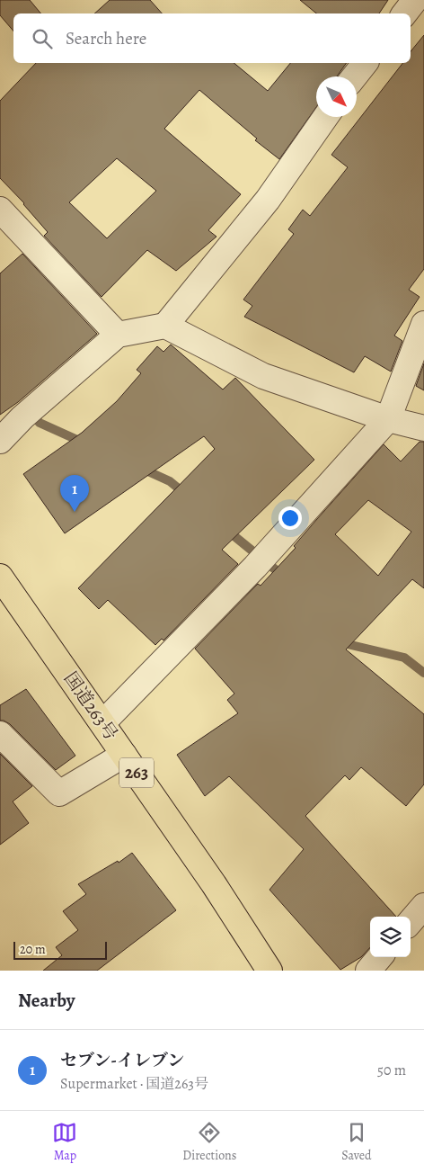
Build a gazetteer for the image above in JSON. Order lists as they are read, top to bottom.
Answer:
{
  "streets": {
    "highway": ["国道263号", "263"]
  },
  "scale_bar": "20 m",
  "north": "bottom right",
  "page": {
    "search": "Search here",
    "pins": "1",
    "scale": "20 m",
    "heading": "Nearby",
    "list": [
      {
        "mark": "1",
        "name": "セブン-イレブン",
        "note": "Supermarket · 国道263号",
        "value": "50 m"
      }
    ],
    "nav": ["Map", "Directions", "Saved"]
  }
}
